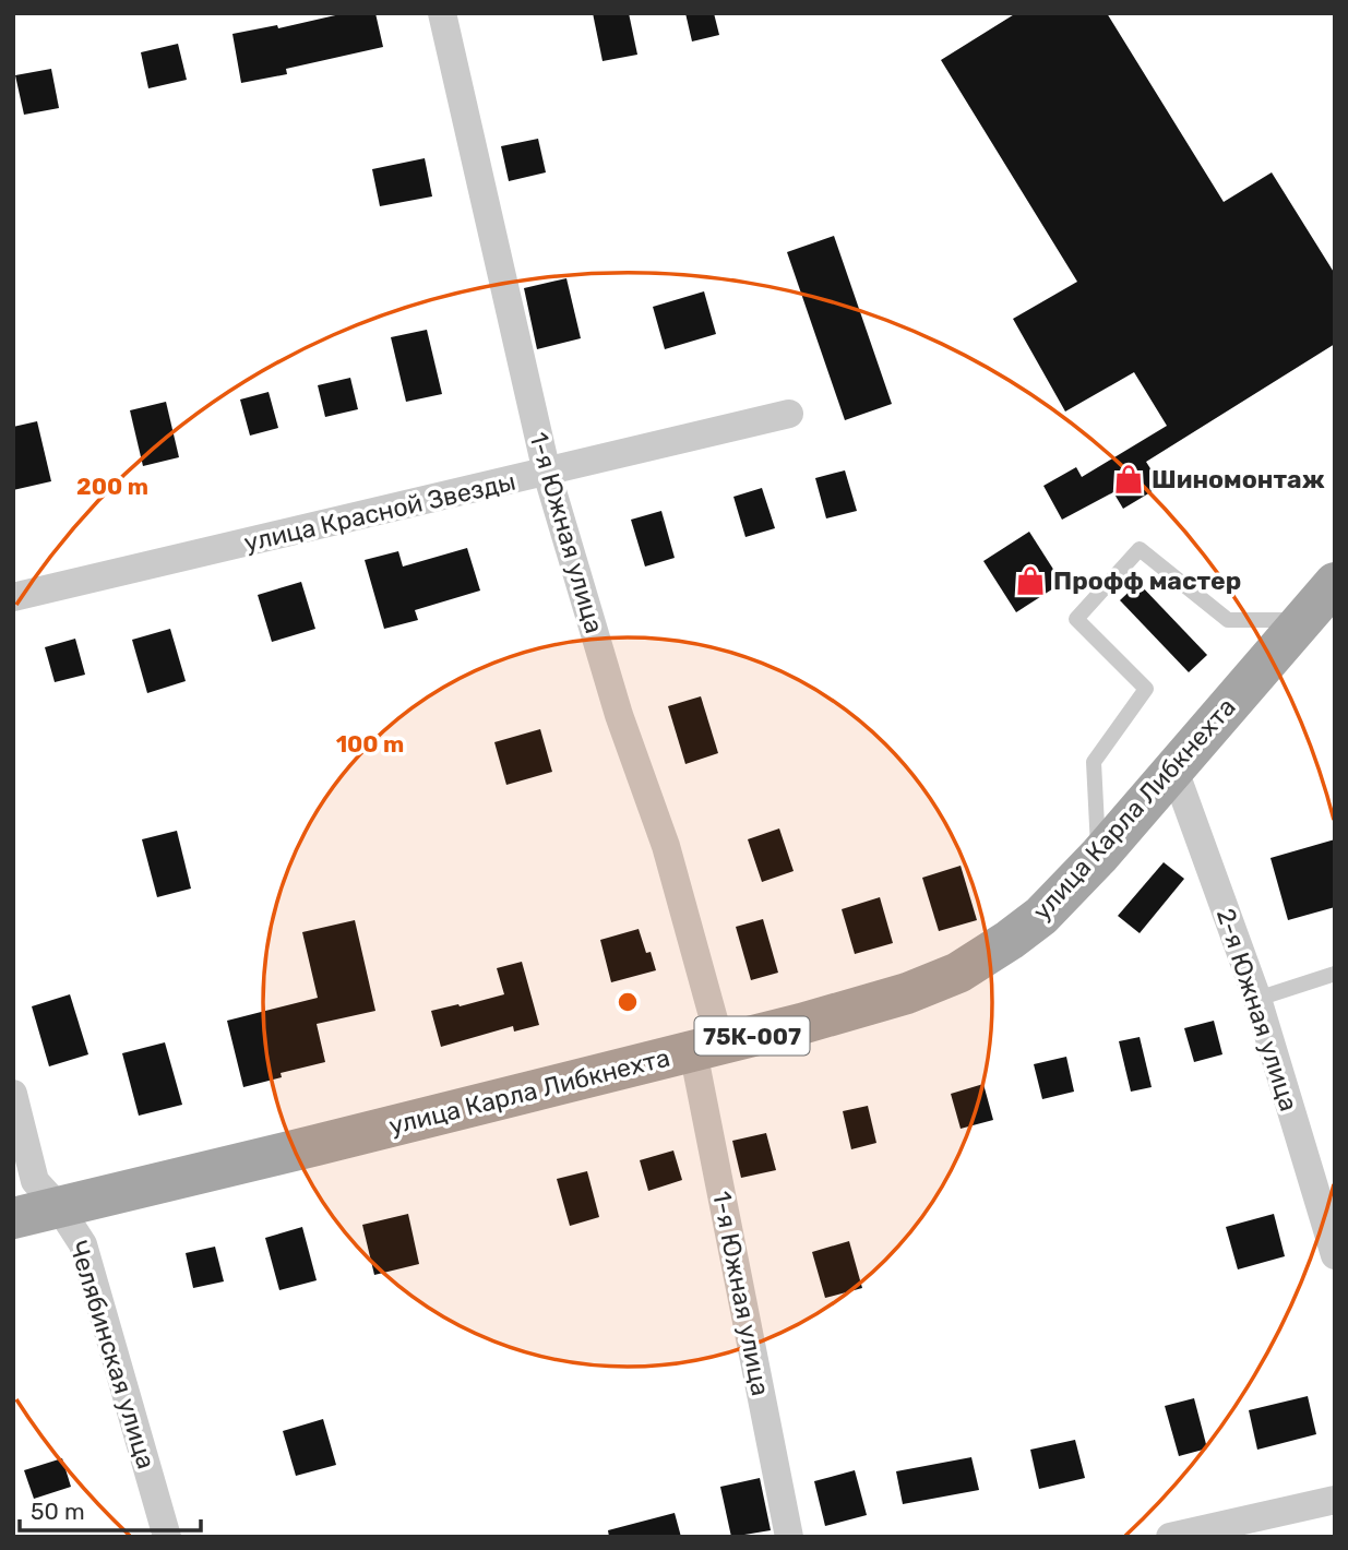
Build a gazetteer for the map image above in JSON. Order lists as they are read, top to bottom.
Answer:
{
  "streets": {
    "main road": ["улица Карла Либкнехта", "75К-007"],
    "street": [
      "улица Красной Звезды",
      "1-я Южная улица",
      "2-я Южная улица",
      "Челябинская улица"
    ]
  },
  "crossings": [
    ["улица Красной Звезды", "1-я Южная улица"],
    ["1-я Южная улица", "улица Карла Либкнехта"],
    ["улица Карла Либкнехта", "2-я Южная улица"],
    ["улица Карла Либкнехта", "Челябинская улица"]
  ],
  "places": {
    "shop": ["Шиномонтаж", "Профф мастер"]
  },
  "scale_bar": "50 m",
  "rings": ["200 m", "100 m"]
}
